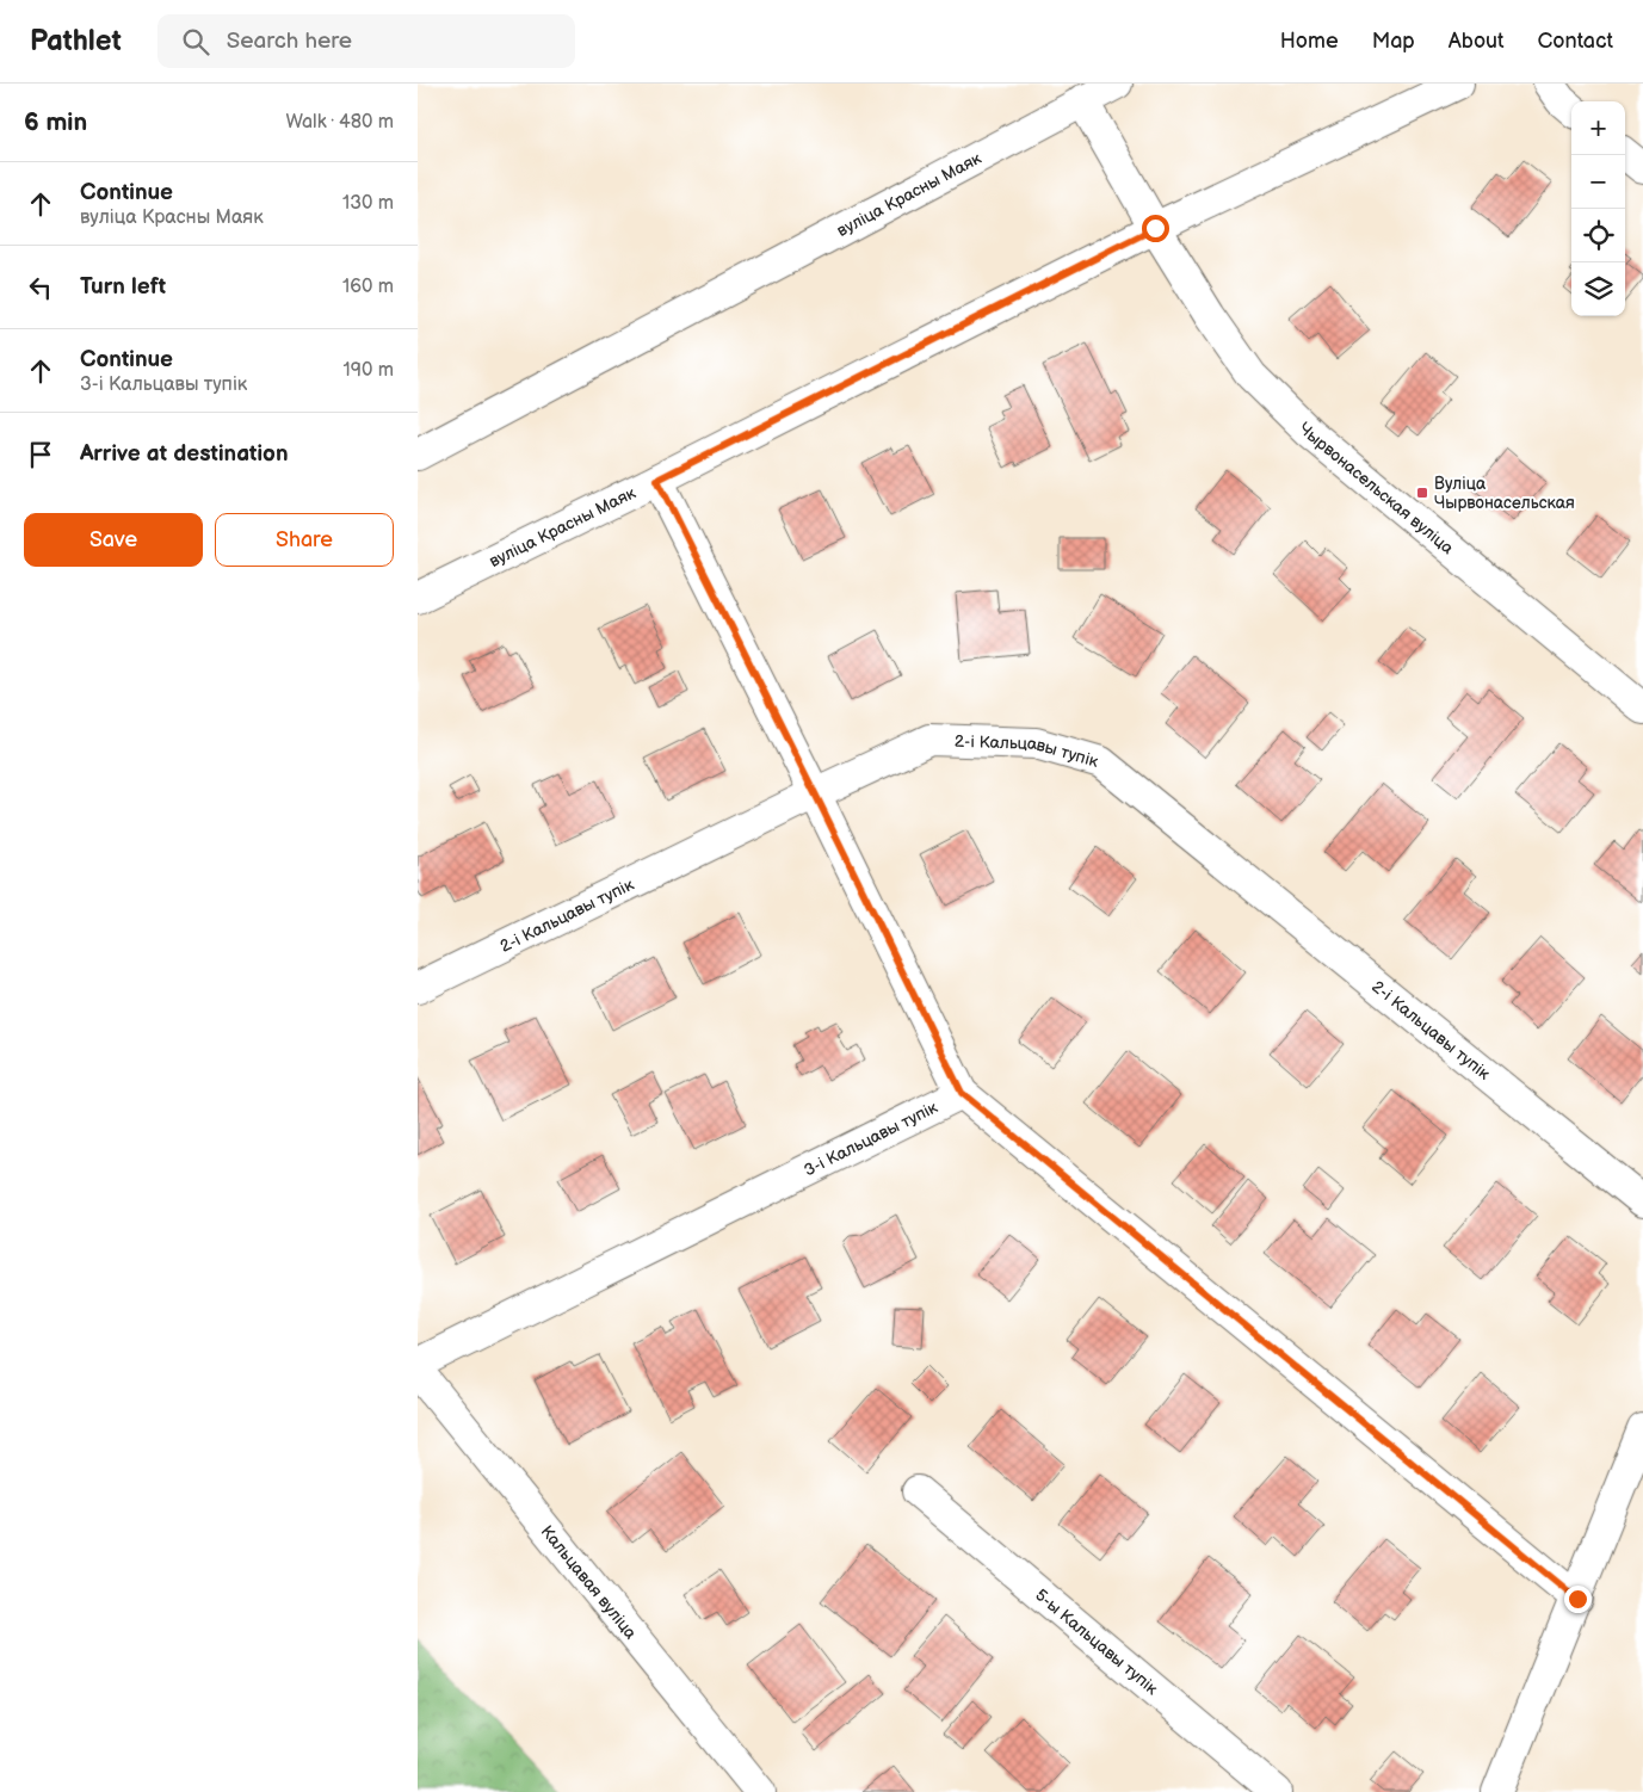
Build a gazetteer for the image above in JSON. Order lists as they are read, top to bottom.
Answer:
{
  "streets": {
    "street": [
      "вуліца Красны Маяк",
      "Чырвонасельская вуліца",
      "2-і Кальцавы тупік",
      "3-і Кальцавы тупік",
      "Кальцавая вуліца",
      "5-ы Кальцавы тупік"
    ]
  },
  "crossings": [
    ["вуліца Красны Маяк", "Чырвонасельская вуліца"]
  ],
  "places": {
    "transit": ["Вуліца Чырвонасельская"]
  },
  "page": {
    "header": "Pathlet",
    "search": "Search here",
    "nav": [
      "Home",
      "Map",
      "About",
      "Contact"
    ],
    "heading": ["6 min", "Walk · 480 m"],
    "map_buttons": ["+", "−"],
    "list": [
      ["Continue", "вуліца Красны Маяк", "130 m"],
      ["Turn left", "160 m"],
      ["Continue", "3-і Кальцавы тупік", "190 m"],
      "Arrive at destination"
    ],
    "buttons": ["Save", "Share"]
  }
}
